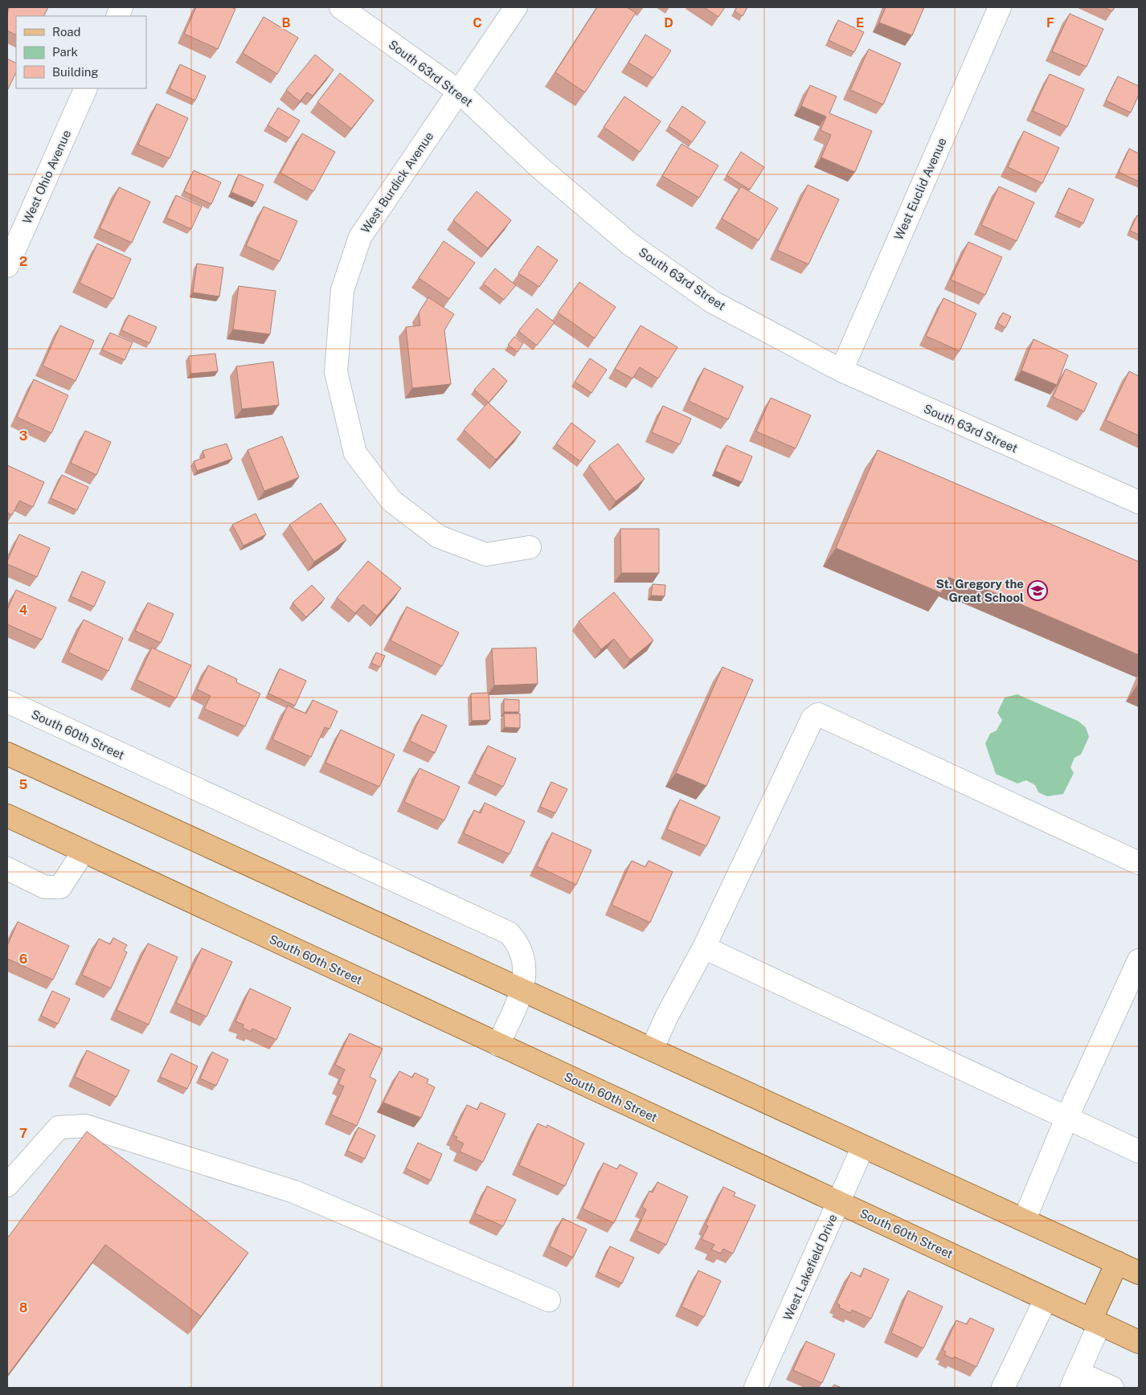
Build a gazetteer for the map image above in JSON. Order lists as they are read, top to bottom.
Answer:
{
  "streets": {
    "main road": ["South 60th Street"],
    "street": [
      "South 63rd Street",
      "West Ohio Avenue",
      "West Burdick Avenue",
      "West Euclid Avenue",
      "West Lakefield Drive"
    ]
  },
  "crossings": [
    ["South 63rd Street", "West Burdick Avenue"],
    ["South 63rd Street", "West Euclid Avenue"],
    ["South 60th Street", "West Lakefield Drive"]
  ],
  "places": {
    "school or university": ["St. Gregory the Great School"]
  },
  "legend": ["Road", "Park", "Building"],
  "grid": {
    "columns": [
      "B",
      "C",
      "D",
      "E",
      "F"
    ],
    "rows": [
      "2",
      "3",
      "4",
      "5",
      "6",
      "7",
      "8"
    ]
  }
}
